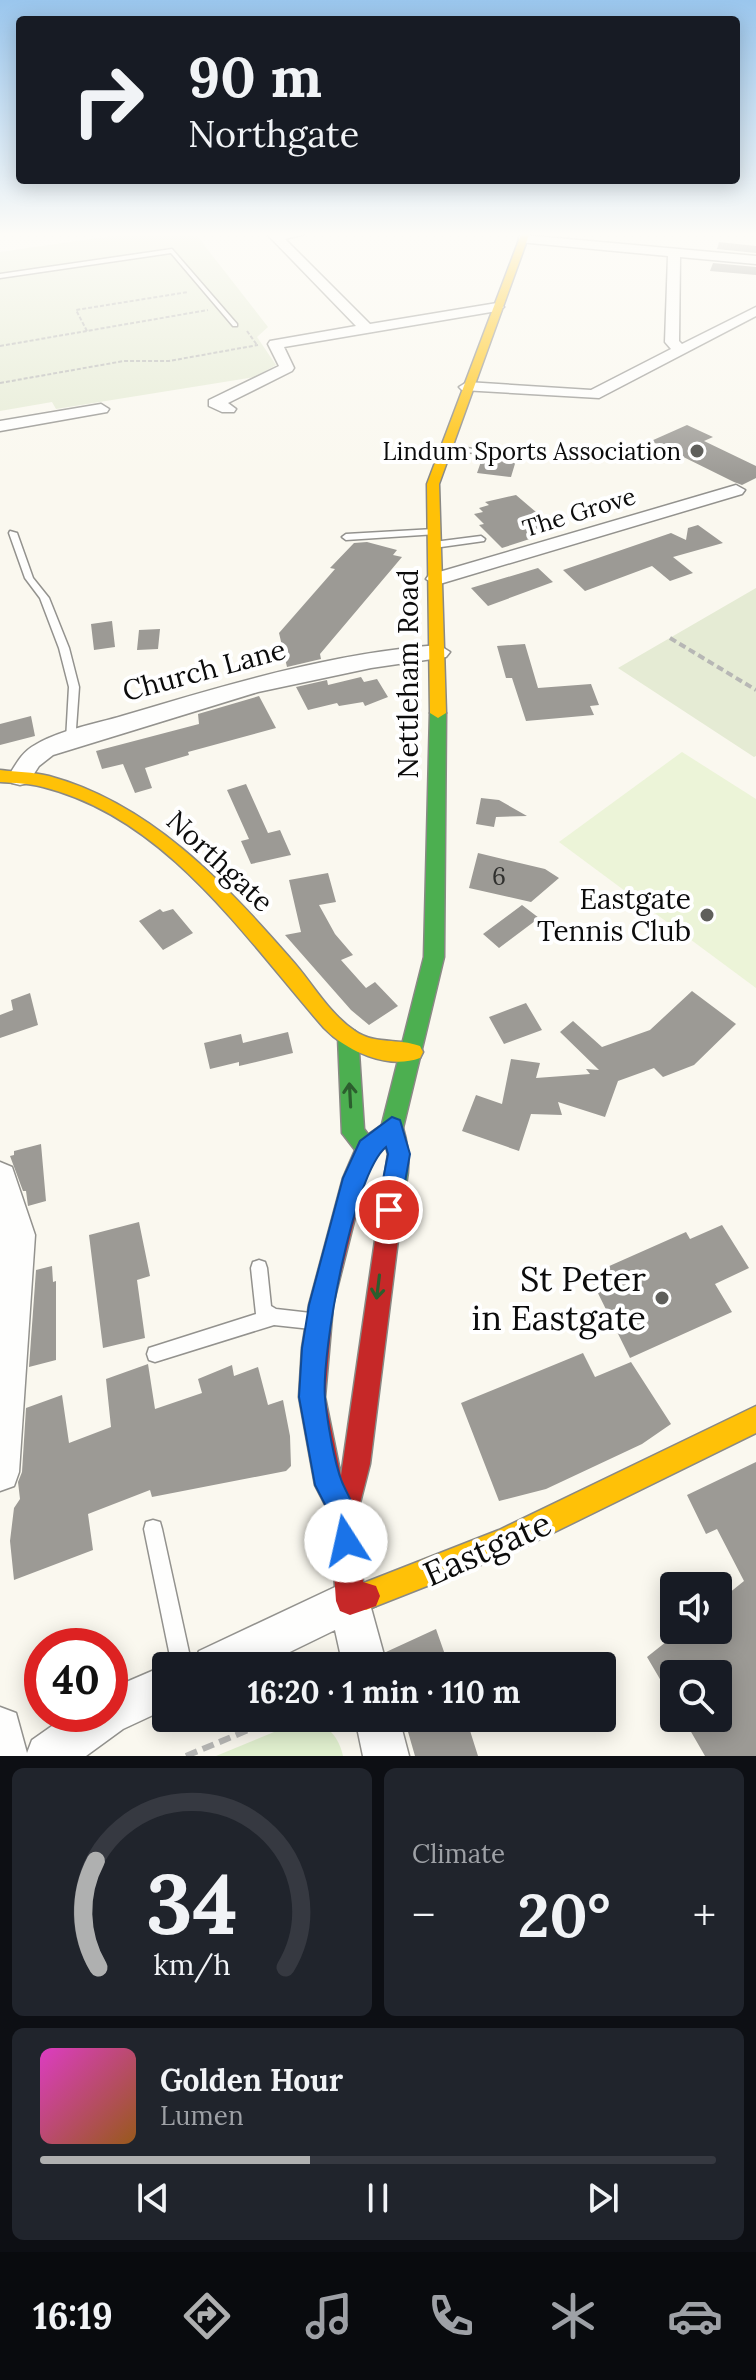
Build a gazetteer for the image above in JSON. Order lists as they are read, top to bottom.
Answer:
{
  "streets": {
    "street": [
      "The Grove",
      "Church Lane",
      "Nettleham Road",
      "Northgate",
      "Eastgate"
    ]
  },
  "crossings": [
    ["The Grove", "Nettleham Road"],
    ["Church Lane", "Nettleham Road"],
    ["Church Lane", "Northgate"],
    ["Nettleham Road", "Northgate"]
  ],
  "places": ["Lindum Sports Association", "Eastgate Tennis Club", "St Peter in Eastgate"],
  "house_numbers": ["6"],
  "page": {
    "turn": ["90 m", "Northgate"],
    "limit": "40",
    "trip": "16:20 · 1 min · 110 m",
    "tile": "Climate",
    "heat": ["−", "20°", "+"],
    "song": ["Golden Hour", "Lumen"],
    "tabs": "16:19",
    "gauge": ["34", "km/h"]
  }
}
